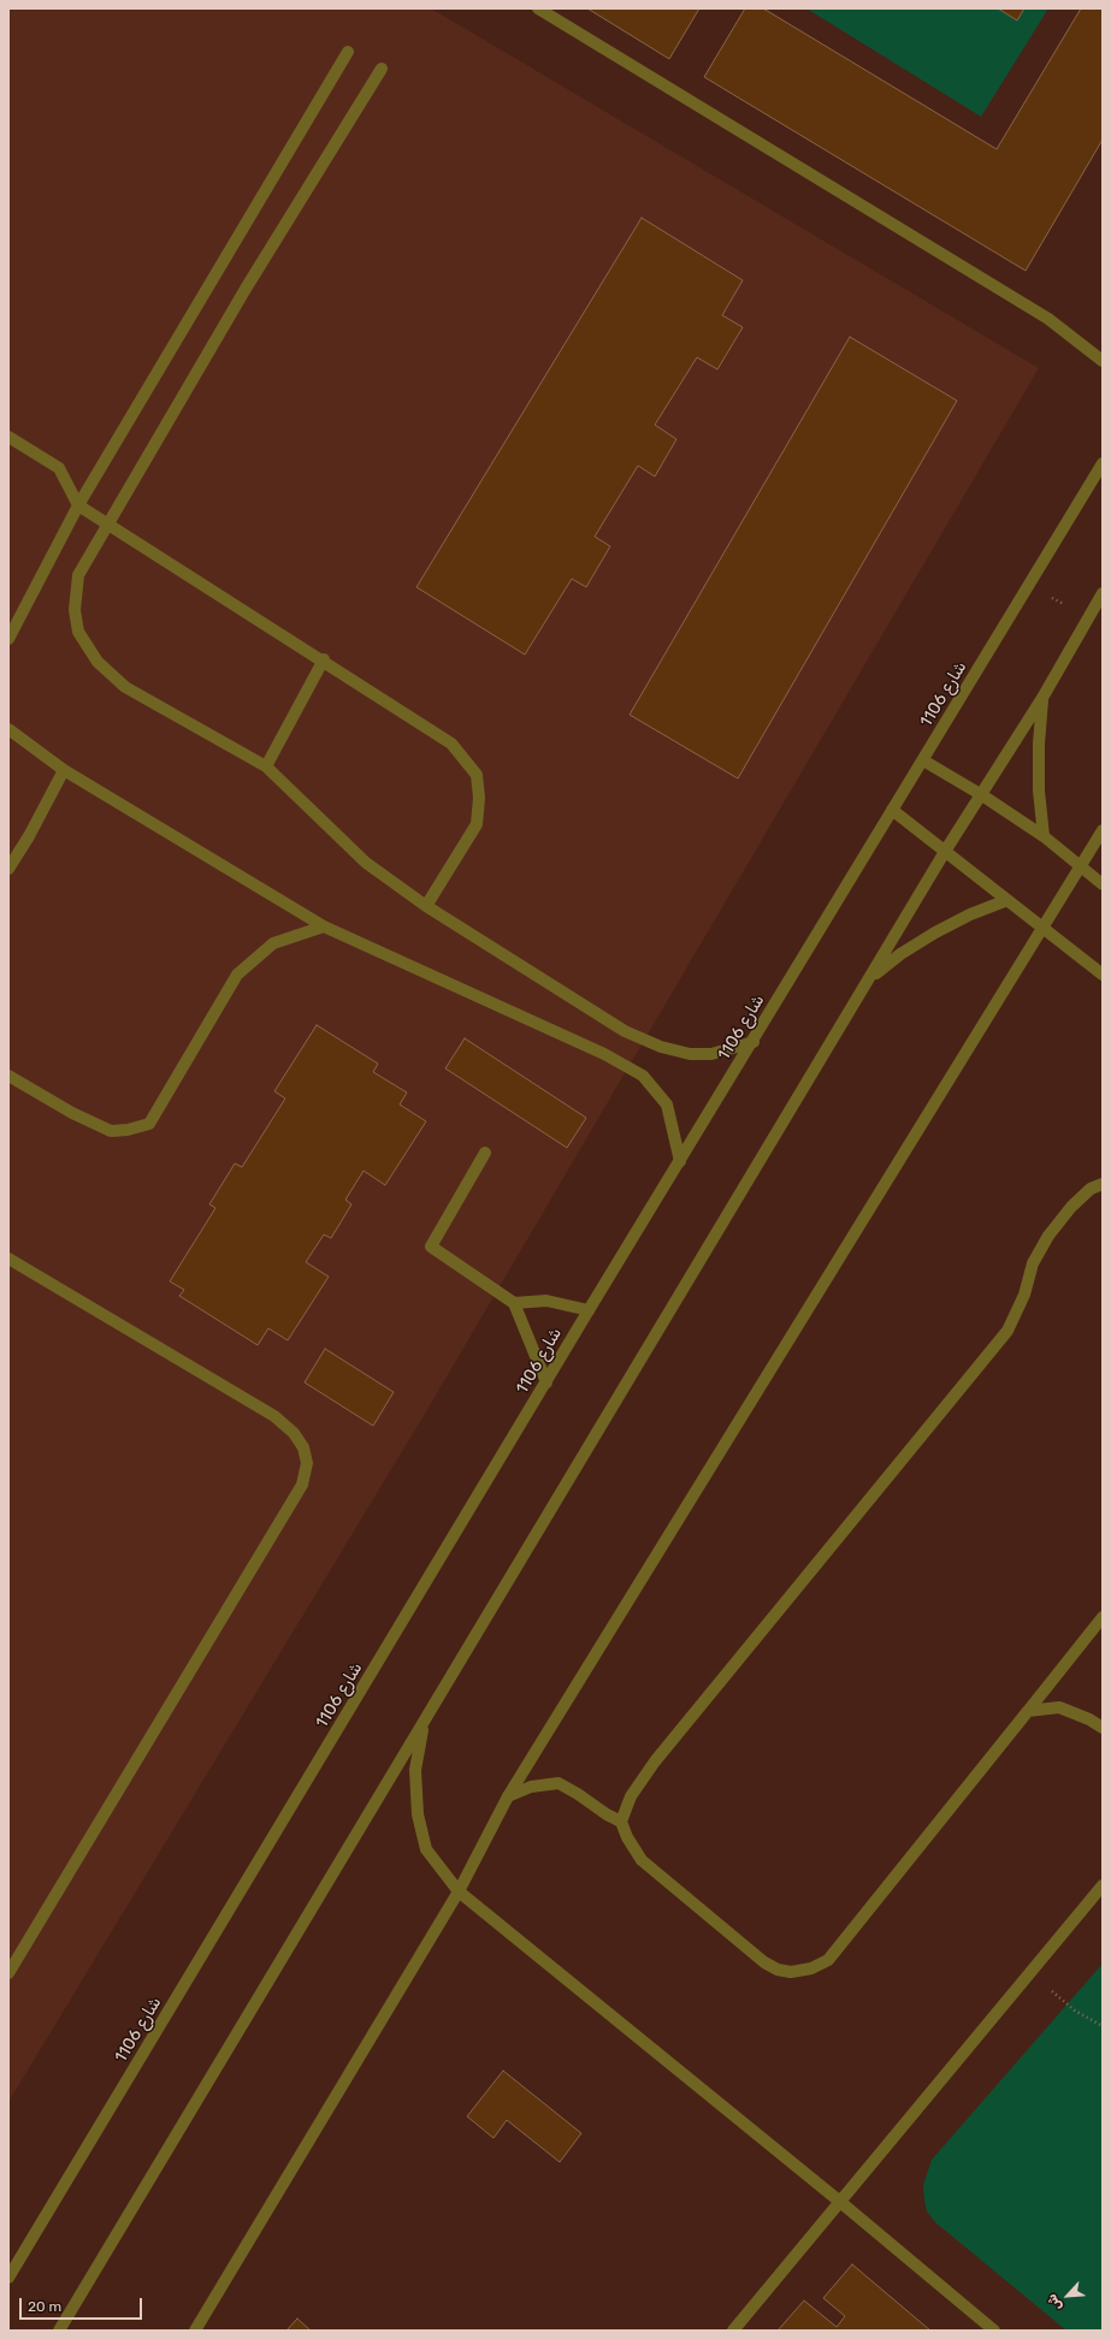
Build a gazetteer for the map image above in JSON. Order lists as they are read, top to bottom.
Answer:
{
  "streets": {
    "street": ["شارع 1106"]
  },
  "scale_bar": "20 m",
  "north": "bottom left"
}
